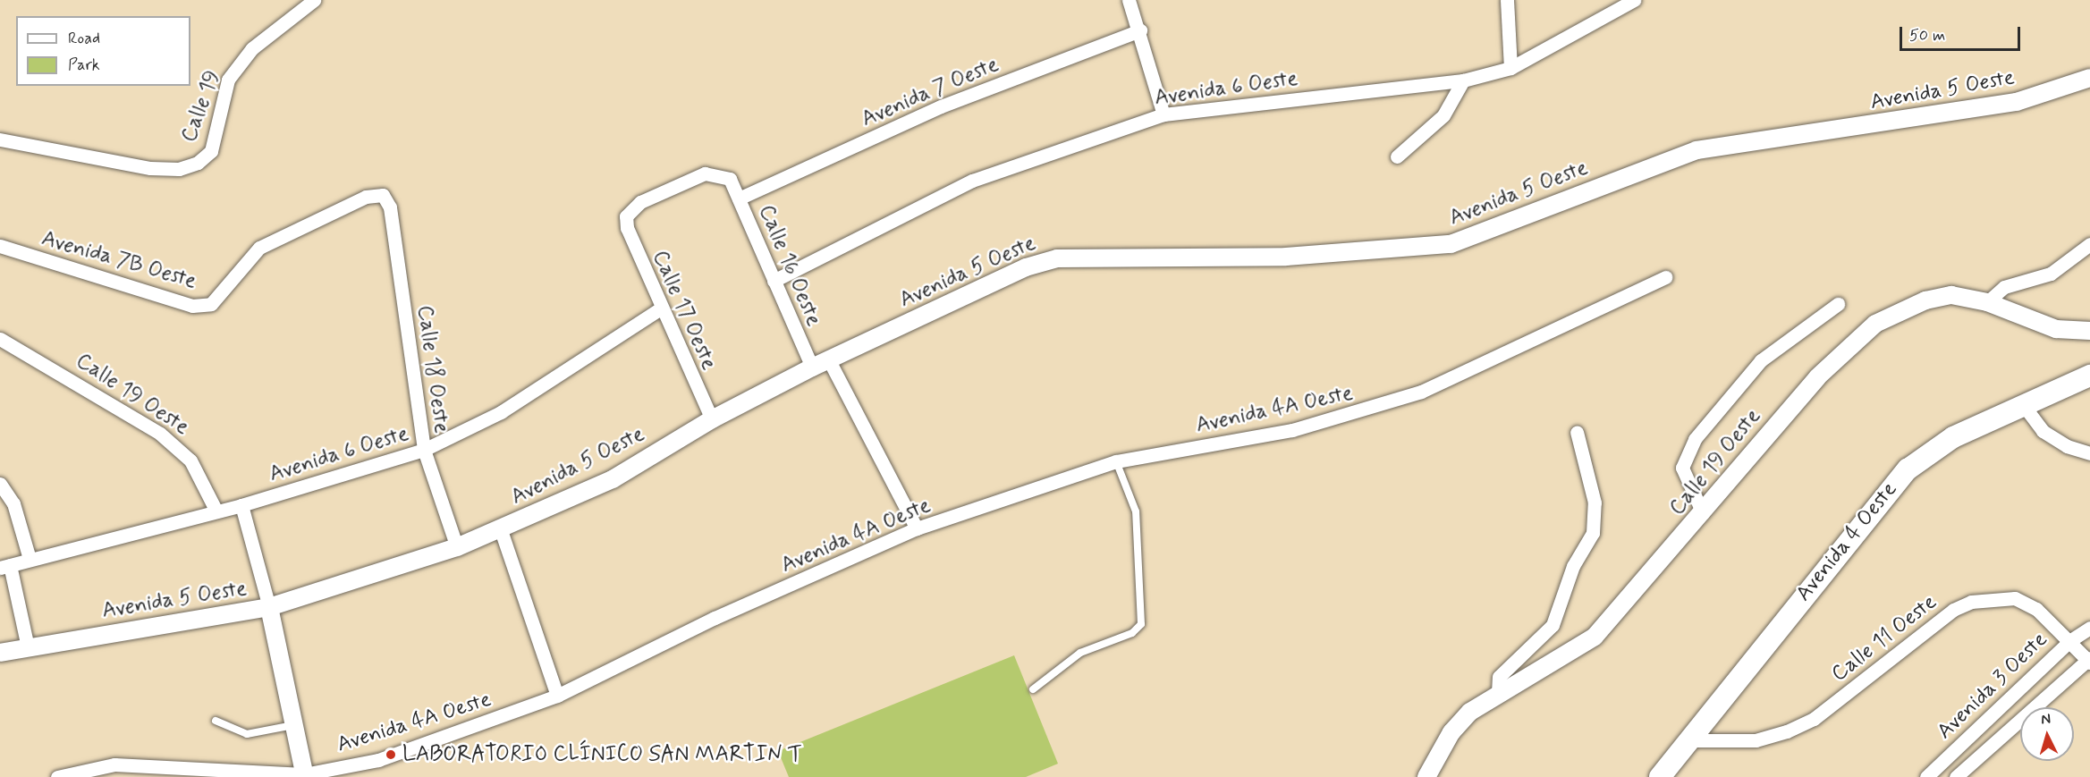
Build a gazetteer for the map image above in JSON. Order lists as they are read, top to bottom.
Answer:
{
  "streets": {
    "main road": ["Avenida 4 Oeste"],
    "street": [
      "Avenida 6 Oeste",
      "Avenida 5 Oeste",
      "Avenida 7 Oeste",
      "Calle 19",
      "Avenida 7B Oeste",
      "Calle 16 Oeste",
      "Calle 17 Oeste",
      "Calle 18 Oeste",
      "Calle 19 Oeste",
      "Avenida 4A Oeste",
      "Calle 11 Oeste",
      "Avenida 3 Oeste"
    ]
  },
  "crossings": [
    ["Avenida 6 Oeste", "Calle 16 Oeste"],
    ["Avenida 6 Oeste", "Calle 17 Oeste"],
    ["Avenida 6 Oeste", "Calle 18 Oeste"],
    ["Avenida 6 Oeste", "Calle 19 Oeste"],
    ["Avenida 5 Oeste", "Calle 16 Oeste"],
    ["Avenida 5 Oeste", "Calle 17 Oeste"],
    ["Avenida 5 Oeste", "Calle 18 Oeste"],
    ["Avenida 7 Oeste", "Calle 16 Oeste"],
    ["Avenida 7B Oeste", "Calle 18 Oeste"],
    ["Calle 16 Oeste", "Calle 17 Oeste"],
    ["Avenida 4 Oeste", "Calle 11 Oeste"],
    ["Calle 11 Oeste", "Avenida 3 Oeste"]
  ],
  "places": ["LABORATORIO CLÍNICO SAN MARTIN T"],
  "legend": ["Road", "Park"],
  "scale_bar": "50 m",
  "north": "top"
}
